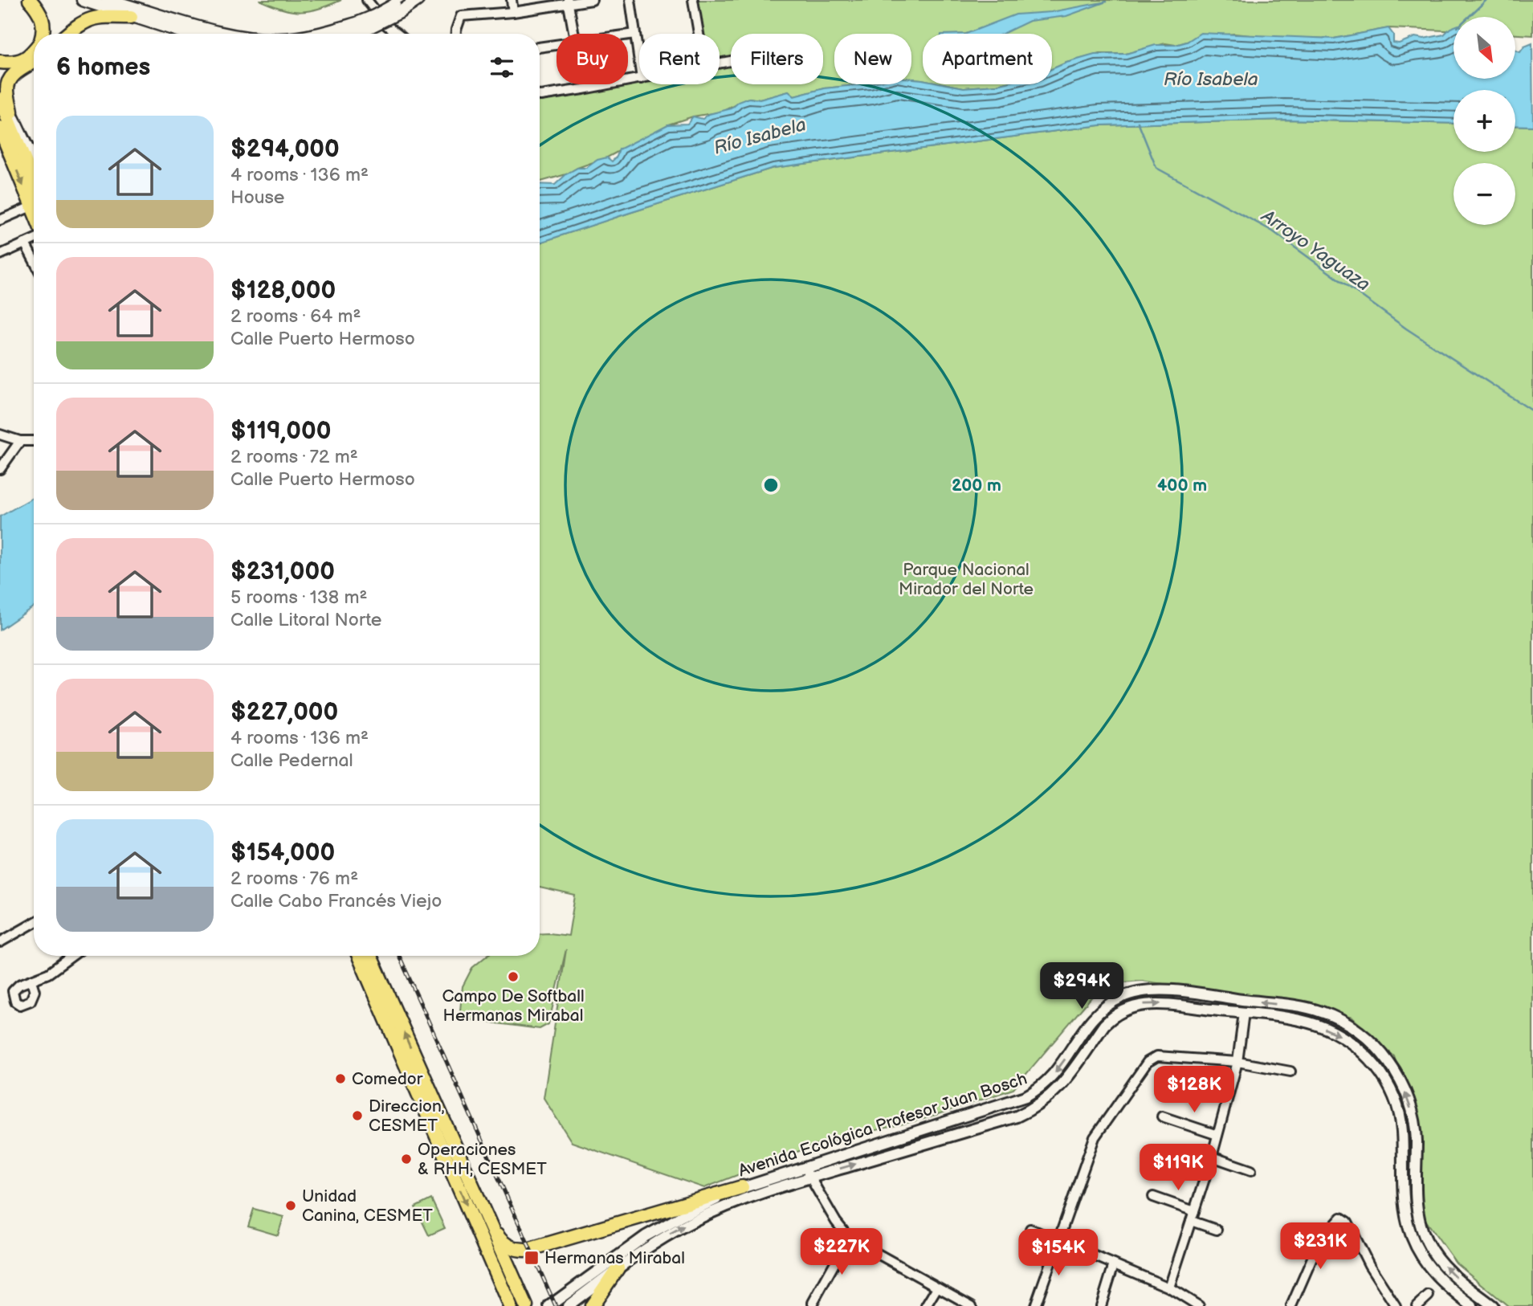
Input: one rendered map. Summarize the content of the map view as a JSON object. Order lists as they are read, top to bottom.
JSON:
{
  "streets": {
    "street": ["Avenida Ecológica Profesor Juan Bosch"]
  },
  "water": ["Río Isabela", "Arroyo Yaguaza"],
  "parks": ["Parque Nacional Mirador del Norte"],
  "places": {
    "other": [
      "Campo De Softball Hermanas Mirabal",
      "Comedor",
      "Direccion, CESMET",
      "Operaciones & RHH, CESMET",
      "Unidad Canina, CESMET"
    ],
    "transit": ["Hermanas Mirabal"]
  },
  "north": "bottom right",
  "page": {
    "map_buttons": ["+", "−"],
    "chip": [
      "Buy",
      "Rent",
      "Filters",
      "New",
      "Apartment"
    ],
    "heading": "6 homes",
    "list": [
      {
        "name": "$294,000",
        "note": "4 rooms · 136 m² · House"
      },
      {
        "name": "$128,000",
        "note": "2 rooms · 64 m² · Calle Puerto Hermoso"
      },
      {
        "name": "$119,000",
        "note": "2 rooms · 72 m² · Calle Puerto Hermoso"
      },
      {
        "name": "$231,000",
        "note": "5 rooms · 138 m² · Calle Litoral Norte"
      },
      {
        "name": "$227,000",
        "note": "4 rooms · 136 m² · Calle Pedernal"
      },
      {
        "name": "$154,000",
        "note": "2 rooms · 76 m² · Calle Cabo Francés Viejo"
      }
    ],
    "price": [
      "$294K",
      "$128K",
      "$119K",
      "$231K",
      "$227K",
      "$154K"
    ]
  },
  "rings": ["200 m", "400 m"]
}
